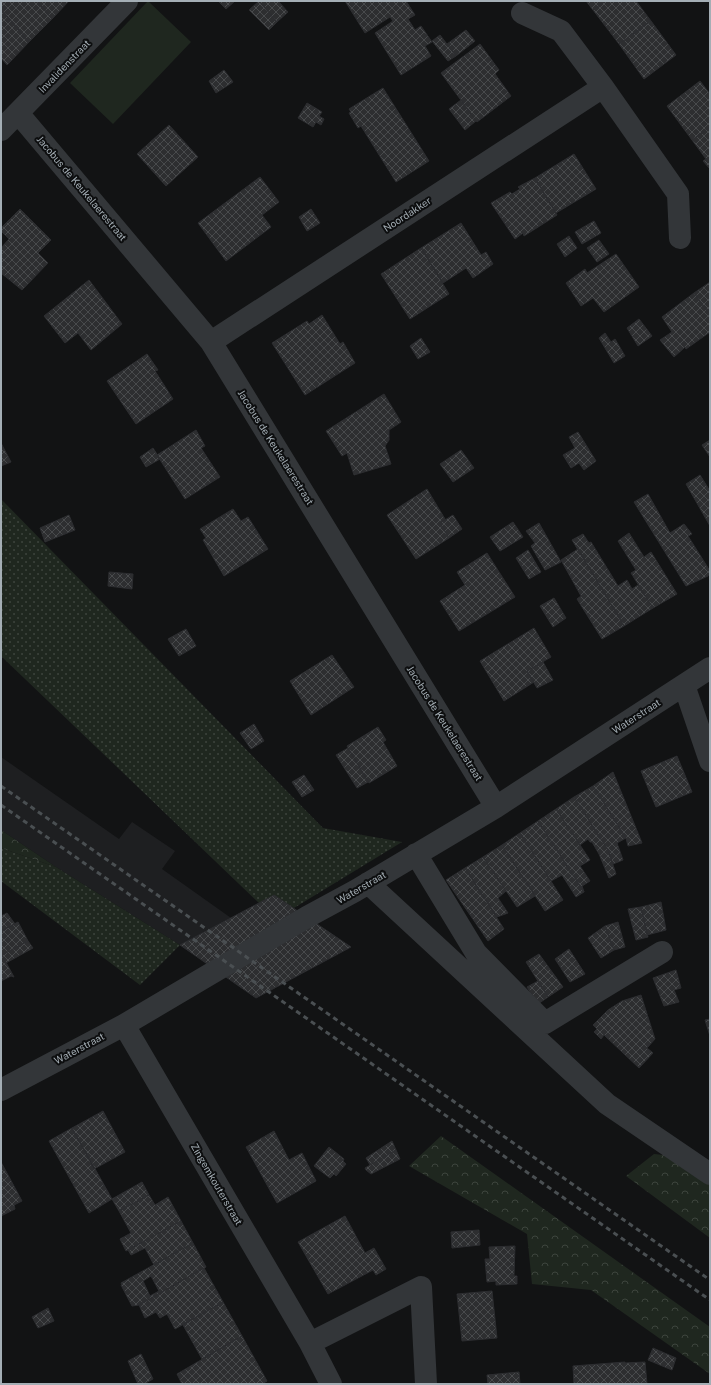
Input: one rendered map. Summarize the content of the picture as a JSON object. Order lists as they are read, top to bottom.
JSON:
{
  "streets": {
    "street": [
      "Invalidenstraat",
      "Jacobus de Keukelaerestraat",
      "Noordakker",
      "Waterstraat",
      "Zingemkouterstraat"
    ]
  },
  "crossings": [
    ["Invalidenstraat", "Jacobus de Keukelaerestraat"],
    ["Jacobus de Keukelaerestraat", "Noordakker"],
    ["Jacobus de Keukelaerestraat", "Waterstraat"],
    ["Waterstraat", "Zingemkouterstraat"]
  ]
}
